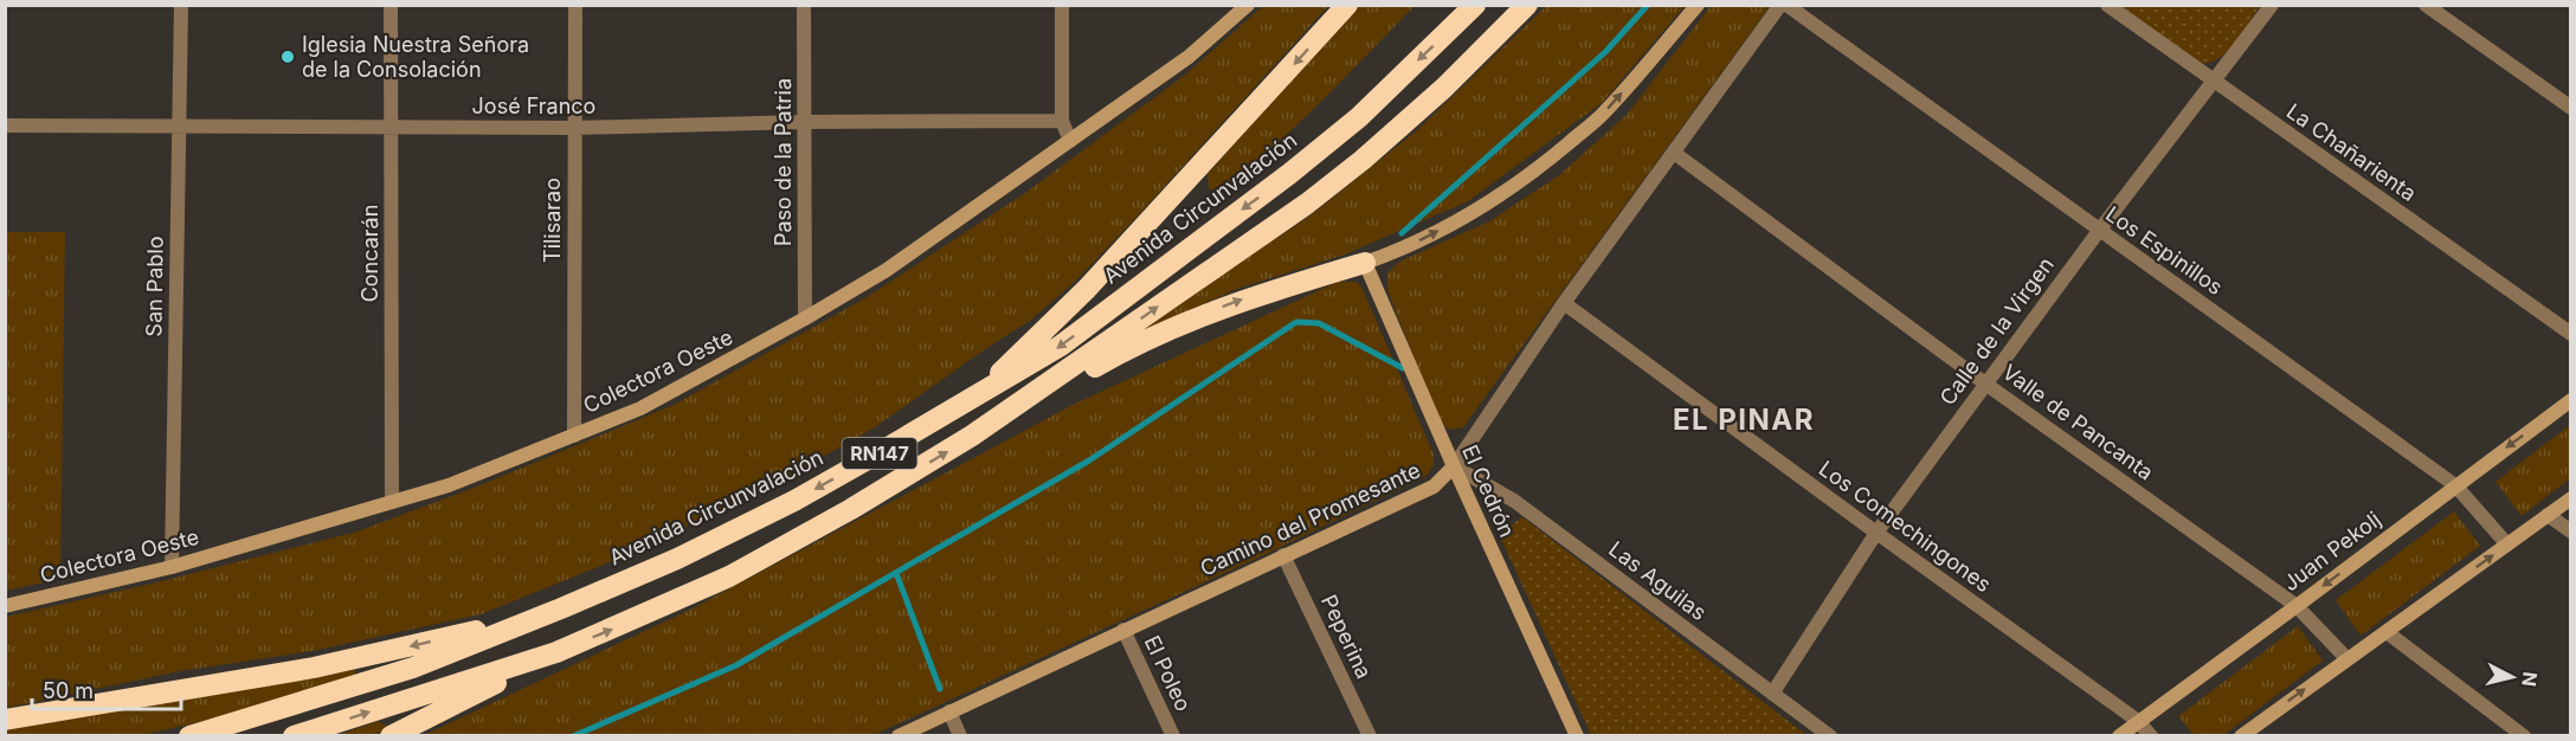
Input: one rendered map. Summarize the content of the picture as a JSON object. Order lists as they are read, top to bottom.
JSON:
{
  "streets": {
    "highway": ["Avenida Circunvalación", "RN147"],
    "street": [
      "José Franco",
      "La Chañarienta",
      "Paso de la Patria",
      "Tilisarao",
      "Los Espinillos",
      "Concarán",
      "San Pablo",
      "Calle de la Virgen",
      "Colectora Oeste",
      "Valle de Pancanta",
      "El Cedrón",
      "Camino del Promesante",
      "Los Comechingones",
      "Juan Pekolj",
      "Las Aguilas",
      "Peperina",
      "El Poleo"
    ]
  },
  "crossings": [
    ["José Franco", "Paso de la Patria"],
    ["José Franco", "Tilisarao"],
    ["José Franco", "Concarán"],
    ["José Franco", "San Pablo"],
    ["La Chañarienta", "Calle de la Virgen"],
    ["Paso de la Patria", "Colectora Oeste"],
    ["Tilisarao", "Colectora Oeste"],
    ["Los Espinillos", "Calle de la Virgen"],
    ["Los Espinillos", "Camino del Promesante"],
    ["Los Espinillos", "Juan Pekolj"],
    ["Concarán", "Colectora Oeste"],
    ["San Pablo", "Colectora Oeste"],
    ["Calle de la Virgen", "Valle de Pancanta"],
    ["Calle de la Virgen", "Los Comechingones"],
    ["Calle de la Virgen", "Las Aguilas"],
    ["Valle de Pancanta", "Camino del Promesante"],
    ["Valle de Pancanta", "Juan Pekolj"],
    ["El Cedrón", "Camino del Promesante"],
    ["El Cedrón", "Las Aguilas"],
    ["Camino del Promesante", "Los Comechingones"],
    ["Camino del Promesante", "Las Aguilas"],
    ["Camino del Promesante", "Peperina"],
    ["Camino del Promesante", "El Poleo"],
    ["Los Comechingones", "Juan Pekolj"]
  ],
  "districts": ["EL PINAR"],
  "places": ["Iglesia Nuestra Señora de la Consolación"],
  "scale_bar": "50 m",
  "north": "right"
}
